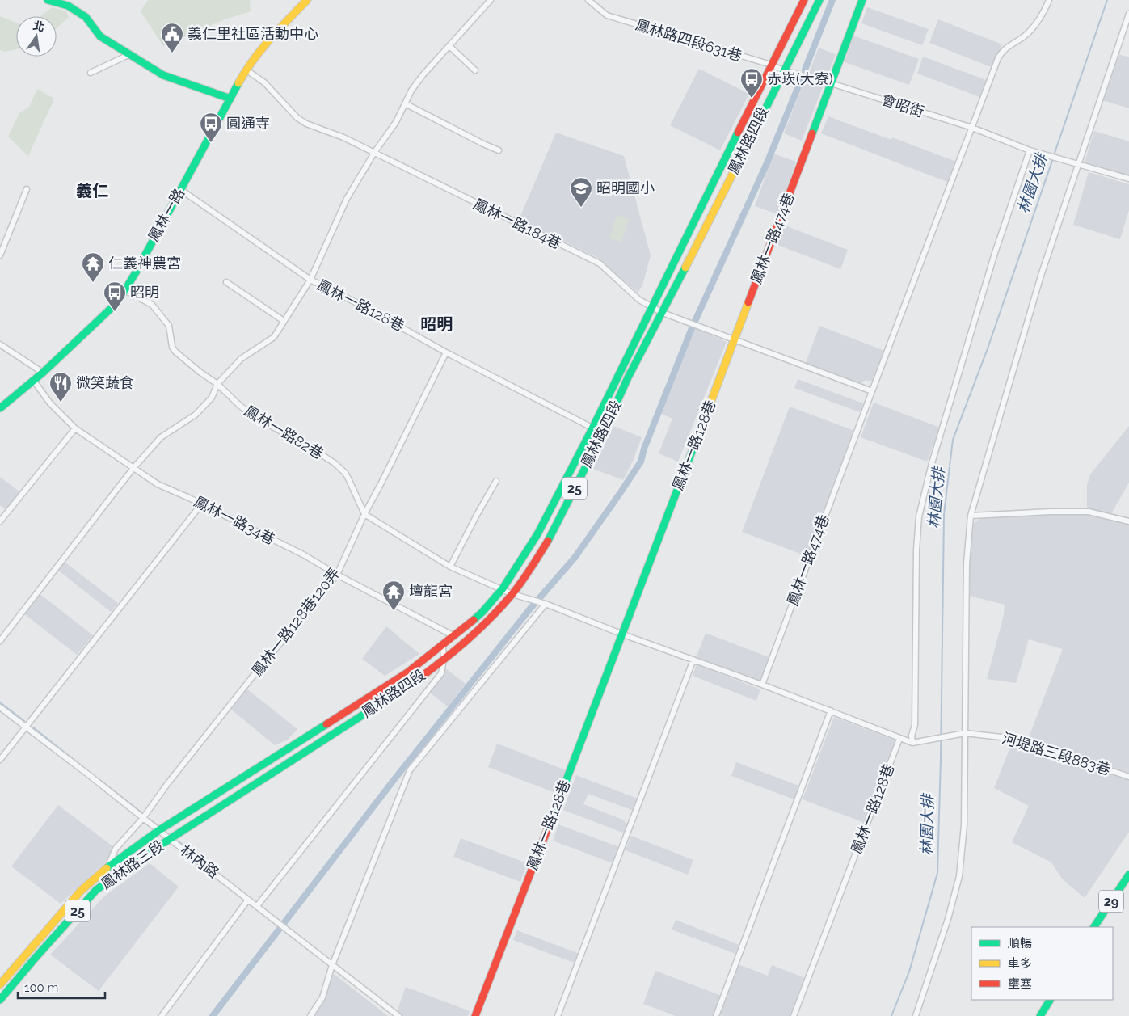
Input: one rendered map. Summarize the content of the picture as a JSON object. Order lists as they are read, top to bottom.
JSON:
{
  "streets": {
    "main road": [
      "鳳林路四段",
      "鳳林一路",
      "鳳林一路474巷",
      "鳳林一路128巷",
      "25",
      "鳳林路三段",
      "29"
    ],
    "street": [
      "鳳林路四段631巷",
      "會昭街",
      "鳳林一路184巷",
      "鳳林一路82巷",
      "鳳林一路34巷",
      "鳳林一路128巷120弄",
      "河堤路三段883巷",
      "林內路"
    ]
  },
  "crossings": [
    ["鳳林路四段631巷", "會昭街"],
    ["鳳林路四段631巷", "鳳林路四段"],
    ["會昭街", "鳳林路四段"],
    ["會昭街", "鳳林一路474巷"],
    ["鳳林路四段", "鳳林一路184巷"],
    ["鳳林路四段", "鳳林一路128巷"],
    ["鳳林路四段", "鳳林一路34巷"],
    ["鳳林路四段", "林內路"],
    ["鳳林路四段", "鳳林路三段"],
    ["鳳林一路", "鳳林一路184巷"],
    ["鳳林一路", "鳳林一路128巷"],
    ["鳳林一路", "鳳林一路82巷"],
    ["鳳林一路", "鳳林一路34巷"],
    ["鳳林一路474巷", "鳳林一路128巷"],
    ["鳳林一路128巷", "鳳林一路82巷"],
    ["鳳林一路128巷", "鳳林一路34巷"],
    ["鳳林一路128巷", "鳳林一路128巷120弄"],
    ["鳳林一路82巷", "鳳林一路128巷120弄"],
    ["鳳林一路34巷", "鳳林一路128巷120弄"],
    ["鳳林一路128巷120弄", "林內路"],
    ["鳳林一路128巷120弄", "鳳林路三段"],
    ["林內路", "鳳林路三段"]
  ],
  "districts": ["義仁", "昭明"],
  "water": ["林園大排"],
  "places": {
    "public building": ["義仁里社區活動中心"],
    "bus stop": ["赤崁(大寮)", "圓通寺", "昭明"],
    "school or university": ["昭明國小"],
    "temple": ["仁義神農宮", "壇龍宮"],
    "restaurant": ["微笑蔬食"]
  },
  "legend": ["順暢", "車多", "壅塞"],
  "scale_bar": "100 m",
  "north": "top"
}
